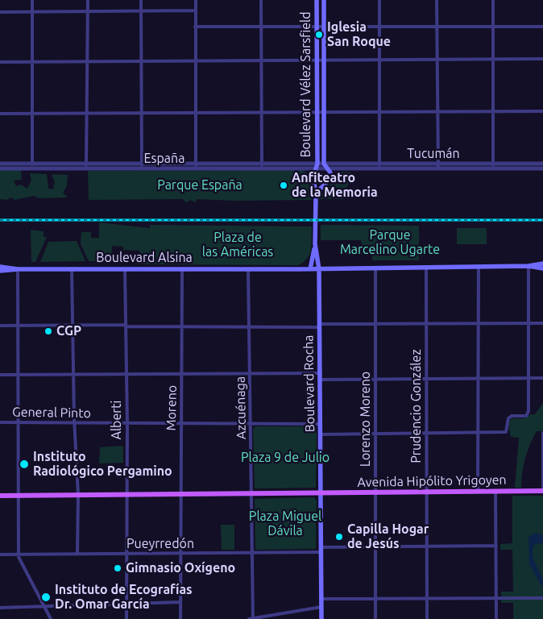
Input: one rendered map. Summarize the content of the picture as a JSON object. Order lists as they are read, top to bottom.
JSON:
{
  "streets": {
    "main road": [
      "Boulevard Vélez Sarsfield",
      "Boulevard Alsina",
      "Boulevard Rocha",
      "Avenida Hipólito Yrigoyen"
    ],
    "street": [
      "Tucumán",
      "España",
      "Prudencio González",
      "Moreno",
      "Azcuénaga",
      "General Pinto",
      "Lorenzo Moreno",
      "Alberti",
      "Pueyrredón"
    ]
  },
  "crossings": [
    ["Boulevard Vélez Sarsfield", "Tucumán"],
    ["Boulevard Vélez Sarsfield", "España"],
    ["Boulevard Vélez Sarsfield", "Boulevard Rocha"],
    ["Tucumán", "España"],
    ["Boulevard Alsina", "Boulevard Rocha"],
    ["Boulevard Alsina", "Prudencio González"],
    ["Boulevard Alsina", "Moreno"],
    ["Boulevard Alsina", "Azcuénaga"],
    ["Boulevard Alsina", "Lorenzo Moreno"],
    ["Boulevard Alsina", "Alberti"],
    ["Boulevard Rocha", "General Pinto"],
    ["Boulevard Rocha", "Avenida Hipólito Yrigoyen"],
    ["Boulevard Rocha", "Pueyrredón"],
    ["Prudencio González", "Avenida Hipólito Yrigoyen"],
    ["Prudencio González", "Pueyrredón"],
    ["Moreno", "General Pinto"],
    ["Moreno", "Avenida Hipólito Yrigoyen"],
    ["Moreno", "Pueyrredón"],
    ["Azcuénaga", "General Pinto"],
    ["Azcuénaga", "Avenida Hipólito Yrigoyen"],
    ["Azcuénaga", "Pueyrredón"],
    ["General Pinto", "Alberti"],
    ["Lorenzo Moreno", "Avenida Hipólito Yrigoyen"],
    ["Lorenzo Moreno", "Pueyrredón"],
    ["Alberti", "Avenida Hipólito Yrigoyen"],
    ["Alberti", "Pueyrredón"]
  ],
  "parks": [
    "Parque España",
    "Parque Marcelino Ugarte",
    "Plaza de las Américas",
    "Plaza 9 de Julio",
    "Plaza Miguel Dávila"
  ],
  "places": [
    "Iglesia San Roque",
    "Anfiteatro de la Memoria",
    "CGP",
    "Instituto Radiológico Pergamino",
    "Capilla Hogar de Jesús",
    "Gimnasio Oxígeno",
    "Instituto de Ecografías Dr. Omar García"
  ]
}
